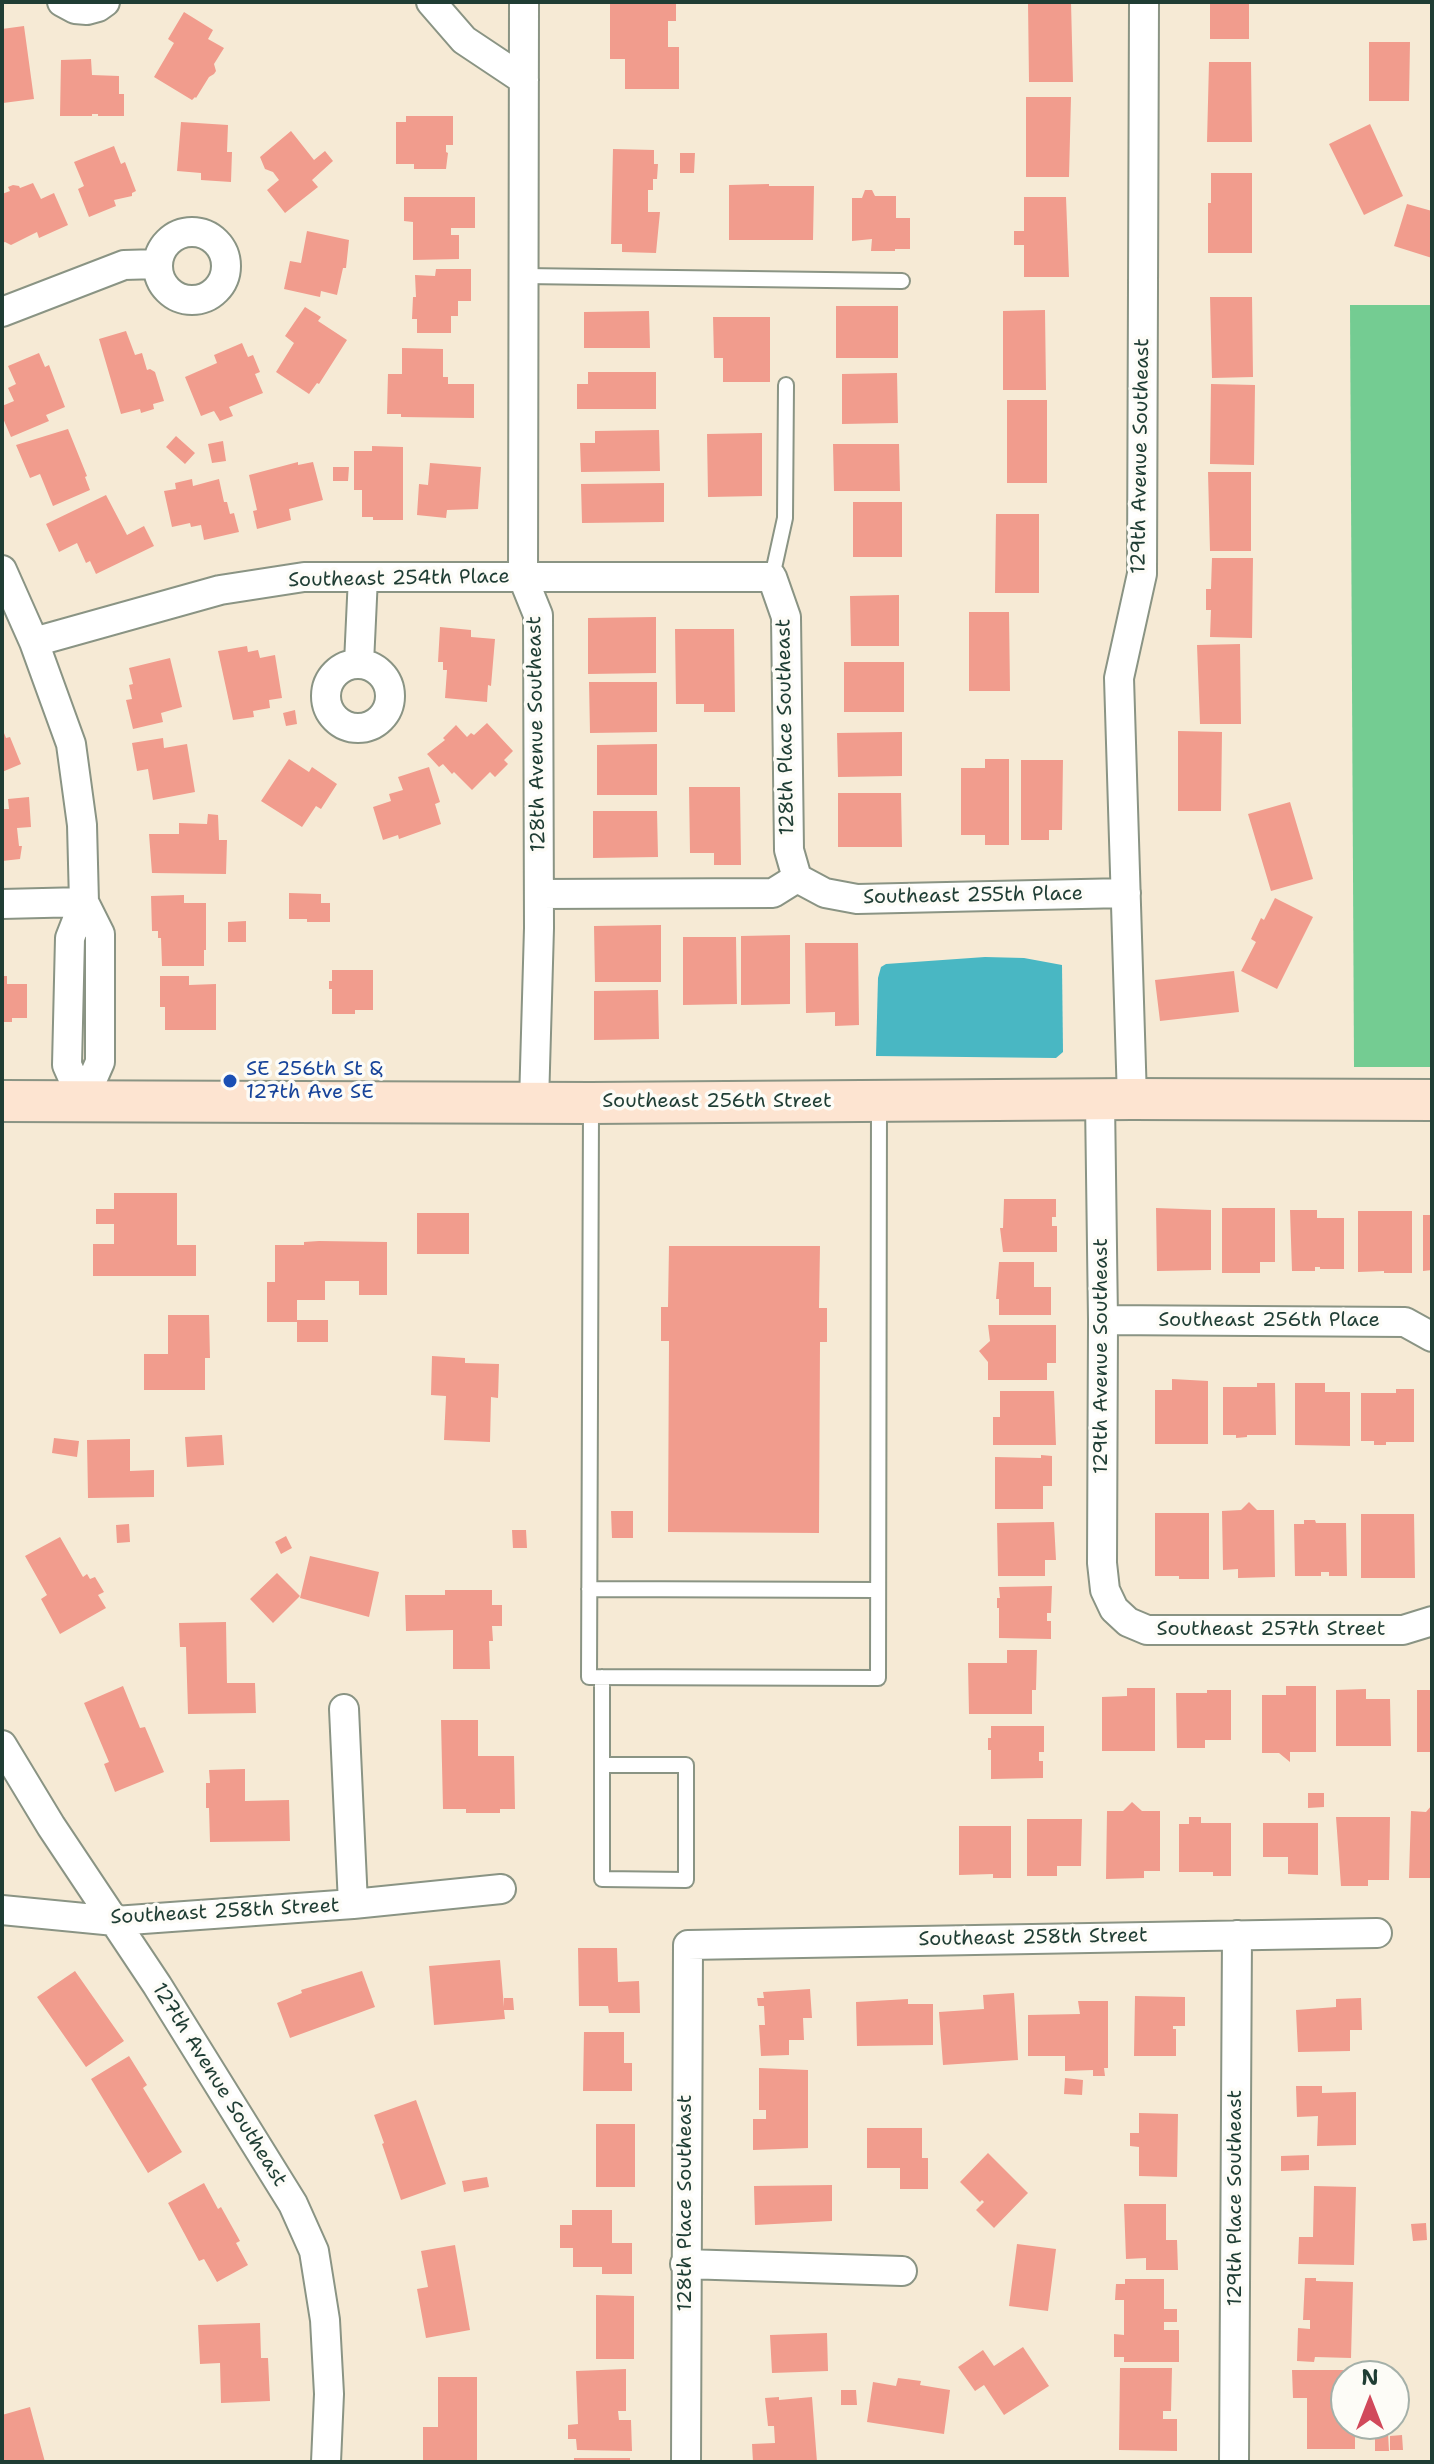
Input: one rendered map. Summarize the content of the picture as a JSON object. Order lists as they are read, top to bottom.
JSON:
{
  "streets": {
    "main road": ["Southeast 256th Street"],
    "street": [
      "129th Avenue Southeast",
      "Southeast 254th Place",
      "128th Place Southeast",
      "128th Avenue Southeast",
      "Southeast 255th Place",
      "Southeast 256th Place",
      "Southeast 257th Street",
      "Southeast 258th Street",
      "127th Avenue Southeast",
      "129th Place Southeast"
    ]
  },
  "crossings": [
    ["129th Avenue Southeast", "Southeast 255th Place"],
    ["129th Avenue Southeast", "Southeast 256th Street"],
    ["129th Avenue Southeast", "Southeast 256th Place"],
    ["129th Avenue Southeast", "Southeast 257th Street"],
    ["Southeast 254th Place", "128th Place Southeast"],
    ["Southeast 254th Place", "128th Avenue Southeast"],
    ["128th Place Southeast", "Southeast 255th Place"],
    ["128th Place Southeast", "Southeast 258th Street"],
    ["128th Avenue Southeast", "Southeast 256th Street"],
    ["Southeast 258th Street", "127th Avenue Southeast"],
    ["Southeast 258th Street", "129th Place Southeast"]
  ],
  "places": ["SE 256th St & 127th Ave SE"],
  "north": "top"
}
